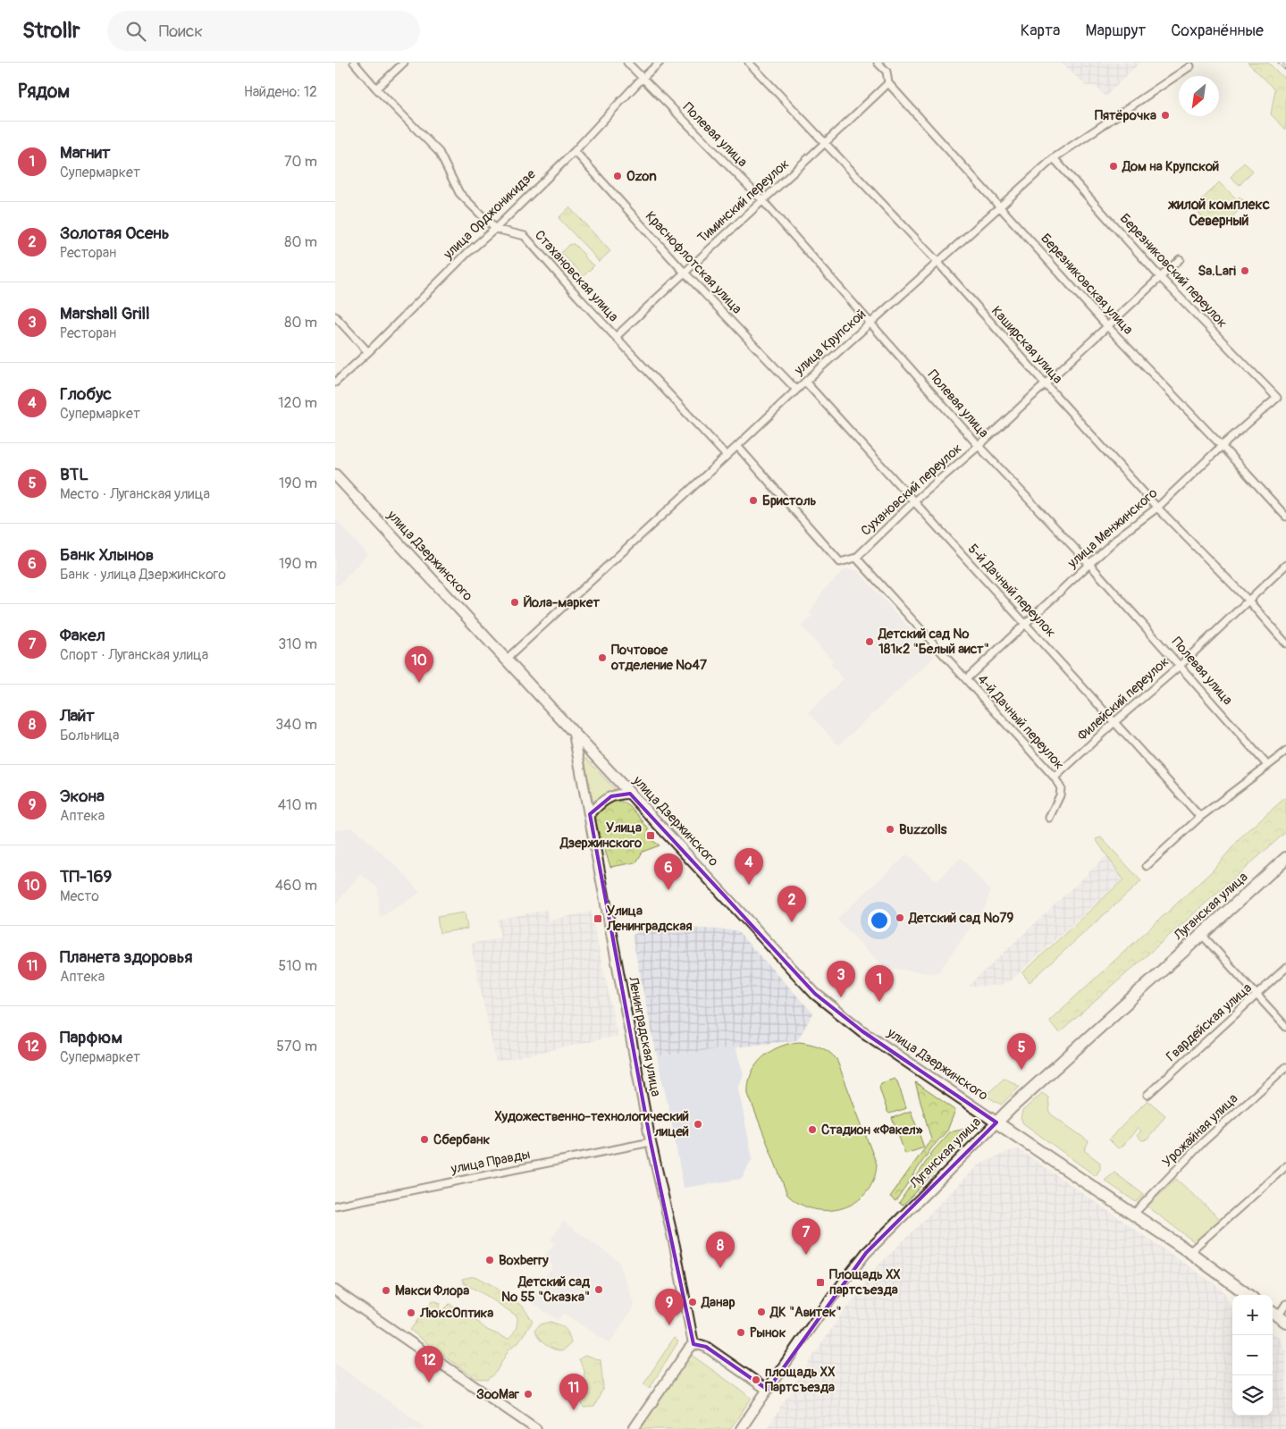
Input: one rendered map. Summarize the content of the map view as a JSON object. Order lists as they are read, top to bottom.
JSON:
{
  "streets": {
    "highway": ["улица Дзержинского", "Луганская улица"],
    "main road": ["Ленинградская улица"],
    "street": [
      "Полевая улица",
      "Тиминский переулок",
      "улица Орджоникидзе",
      "Краснофлотская улица",
      "Березниковский переулок",
      "Стахановская улица",
      "Березниковская улица",
      "улица Крупской",
      "Каширская улица",
      "Сухановский переулок",
      "улица Менжинского",
      "5-й Дачный переулок",
      "Филейский переулок",
      "4-й Дачный переулок",
      "Гвардейская улица",
      "Урожайная улица",
      "улица Правды"
    ]
  },
  "crossings": [
    ["Полевая улица", "Тиминский переулок"],
    ["Полевая улица", "улица Орджоникидзе"],
    ["Полевая улица", "улица Крупской"],
    ["Полевая улица", "Сухановский переулок"],
    ["Полевая улица", "улица Менжинского"],
    ["Полевая улица", "Филейский переулок"],
    ["Тиминский переулок", "Краснофлотская улица"],
    ["Тиминский переулок", "Стахановская улица"],
    ["Тиминский переулок", "Березниковская улица"],
    ["Тиминский переулок", "Каширская улица"],
    ["улица Орджоникидзе", "Краснофлотская улица"],
    ["улица Орджоникидзе", "Стахановская улица"],
    ["Краснофлотская улица", "улица Крупской"],
    ["Березниковский переулок", "улица Крупской"],
    ["Березниковский переулок", "Сухановский переулок"],
    ["Березниковский переулок", "улица Менжинского"],
    ["Стахановская улица", "улица Крупской"],
    ["Березниковская улица", "улица Крупской"],
    ["Березниковская улица", "Сухановский переулок"],
    ["Березниковская улица", "улица Менжинского"],
    ["улица Крупской", "Каширская улица"],
    ["улица Крупской", "улица Дзержинского"],
    ["улица Крупской", "5-й Дачный переулок"],
    ["Каширская улица", "Сухановский переулок"],
    ["Каширская улица", "улица Менжинского"],
    ["Каширская улица", "Филейский переулок"],
    ["Сухановский переулок", "5-й Дачный переулок"],
    ["Сухановский переулок", "4-й Дачный переулок"],
    ["улица Менжинского", "5-й Дачный переулок"],
    ["улица Менжинского", "4-й Дачный переулок"],
    ["улица Дзержинского", "Луганская улица"],
    ["улица Дзержинского", "Ленинградская улица"],
    ["улица Дзержинского", "Урожайная улица"],
    ["5-й Дачный переулок", "Филейский переулок"],
    ["Филейский переулок", "4-й Дачный переулок"],
    ["Ленинградская улица", "улица Правды"]
  ],
  "districts": ["жилой комплекс Северный"],
  "places": {
    "other": [
      "Пятёрочка",
      "Дом на Крупской",
      "Ozon",
      "Sa.Lari",
      "Бристоль",
      "Йола-маркет",
      "Детский сад № 181к2 \"Белый аист\"",
      "Почтовое отделение №47",
      "Buzzolls",
      "Детский сад №79",
      "Художественно-технологический лицей",
      "Стадион «Факел»",
      "Сбербанк",
      "Boxberry",
      "Детский сад № 55 \"Сказка\"",
      "Макси Флора",
      "Данар",
      "ДК \"Авитек\"",
      "ЛюксОптика",
      "Рынок",
      "площадь XX Партсъезда",
      "ЗооМаг"
    ],
    "transit": ["Улица Дзержинского", "Улица Ленинградская", "Площадь ХХ партсъезда"]
  },
  "north": "bottom left",
  "page": {
    "header": "Strollr",
    "search": "Поиск",
    "nav": ["Карта", "Маршрут", "Сохранённые"],
    "heading": ["Рядом", "Найдено: 12"],
    "list": [
      {
        "mark": "1",
        "name": "Магнит",
        "note": "Супермаркет",
        "value": "70 m"
      },
      {
        "mark": "2",
        "name": "Золотая Осень",
        "note": "Ресторан",
        "value": "80 m"
      },
      {
        "mark": "3",
        "name": "Marshall Grill",
        "note": "Ресторан",
        "value": "80 m"
      },
      {
        "mark": "4",
        "name": "Глобус",
        "note": "Супермаркет",
        "value": "120 m"
      },
      {
        "mark": "5",
        "name": "BTL",
        "note": "Место · Луганская улица",
        "value": "190 m"
      },
      {
        "mark": "6",
        "name": "Банк Хлынов",
        "note": "Банк · улица Дзержинского",
        "value": "190 m"
      },
      {
        "mark": "7",
        "name": "Факел",
        "note": "Спорт · Луганская улица",
        "value": "310 m"
      },
      {
        "mark": "8",
        "name": "Лайт",
        "note": "Больница",
        "value": "340 m"
      },
      {
        "mark": "9",
        "name": "Экона",
        "note": "Аптека",
        "value": "410 m"
      },
      {
        "mark": "10",
        "name": "ТП-169",
        "note": "Место",
        "value": "460 m"
      },
      {
        "mark": "11",
        "name": "Планета здоровья",
        "note": "Аптека",
        "value": "510 m"
      },
      {
        "mark": "12",
        "name": "Парфюм",
        "note": "Супермаркет",
        "value": "570 m"
      }
    ],
    "pins": [
      "10",
      "4",
      "6",
      "2",
      "3",
      "1",
      "5",
      "7",
      "8",
      "9",
      "12",
      "11"
    ],
    "map_buttons": ["+", "−"]
  }
}
